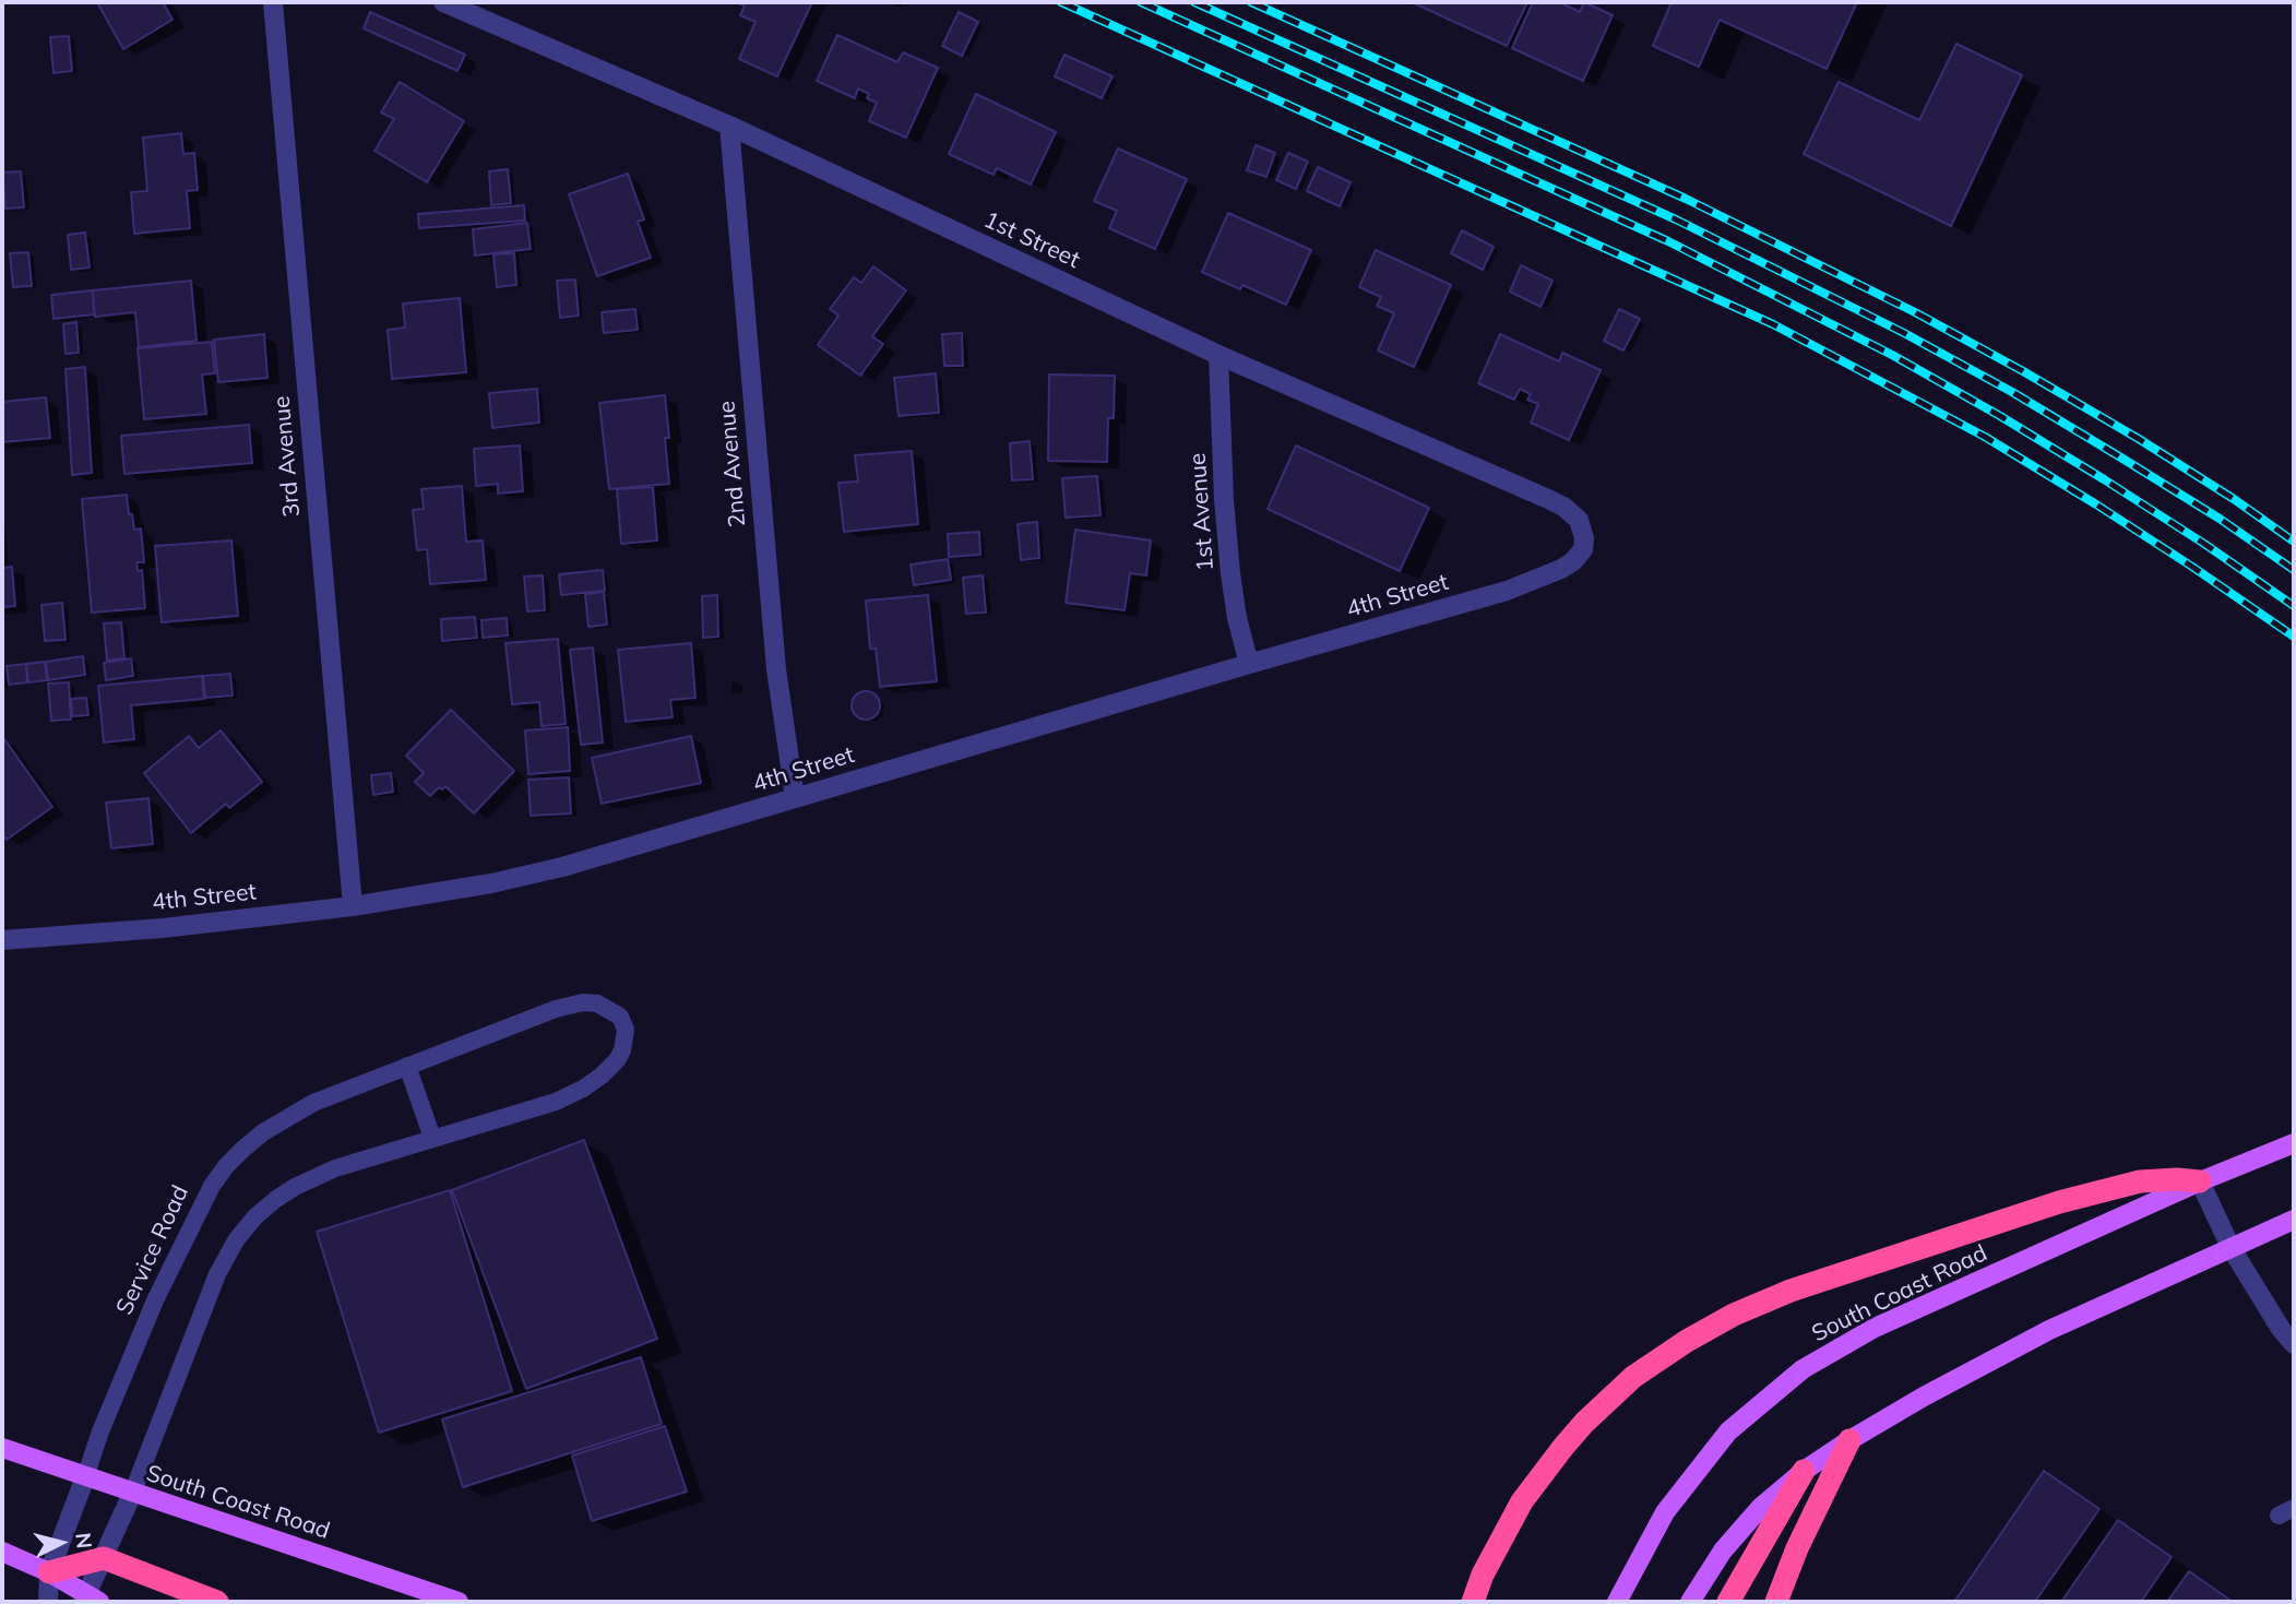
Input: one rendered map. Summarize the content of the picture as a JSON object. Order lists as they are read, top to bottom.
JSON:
{
  "streets": {
    "main road": ["South Coast Road"],
    "street": [
      "1st Street",
      "3rd Avenue",
      "2nd Avenue",
      "1st Avenue",
      "4th Street",
      "Service Road"
    ]
  },
  "crossings": [
    ["1st Street", "2nd Avenue"],
    ["1st Street", "1st Avenue"],
    ["1st Street", "4th Street"],
    ["3rd Avenue", "4th Street"],
    ["2nd Avenue", "4th Street"],
    ["1st Avenue", "4th Street"],
    ["Service Road", "South Coast Road"]
  ],
  "north": "right"
}
